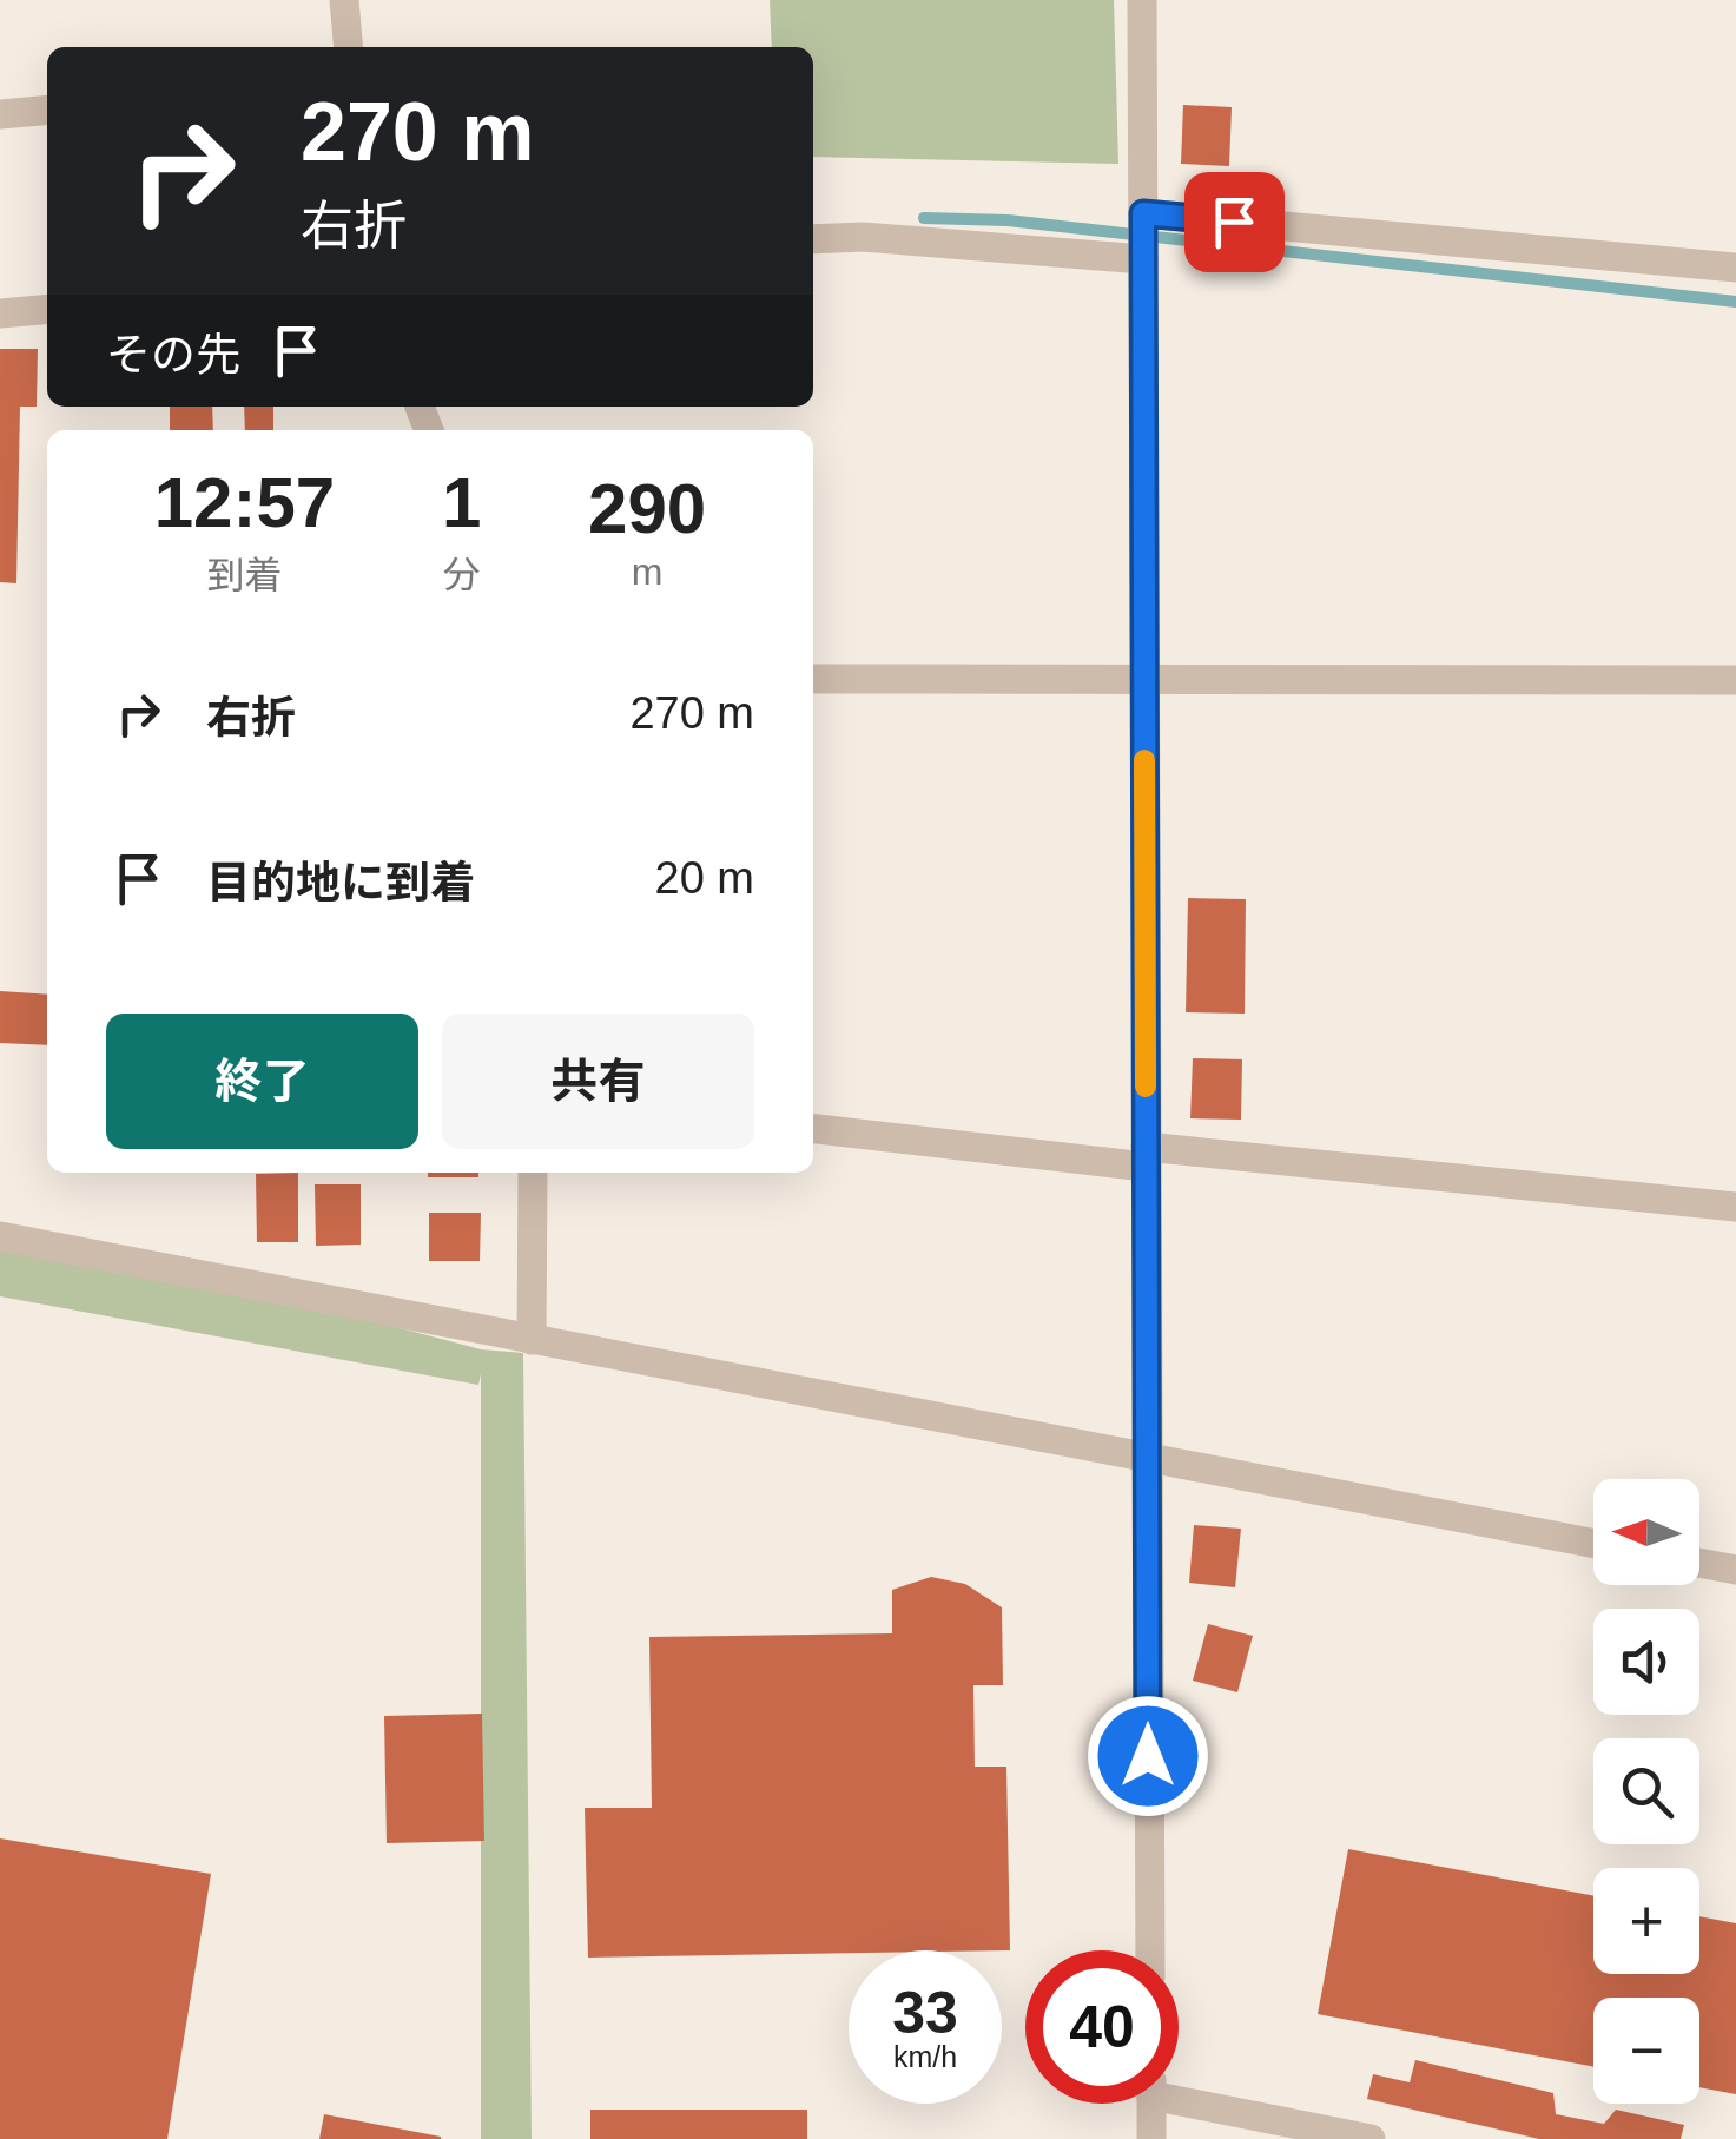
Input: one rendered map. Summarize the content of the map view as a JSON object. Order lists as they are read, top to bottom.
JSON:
{
  "north": "left",
  "page": {
    "turn": ["270 m", "右折"],
    "then": "その先",
    "eta": [
      "12:57",
      "到着",
      "1",
      "分",
      "290",
      "m"
    ],
    "list": [
      {
        "name": "右折",
        "value": "270 m"
      },
      {
        "name": "目的地に到着",
        "value": "20 m"
      }
    ],
    "buttons": ["終了", "共有"],
    "map_buttons": ["+", "−"],
    "speed": "33 km/h",
    "limit": "40"
  }
}
